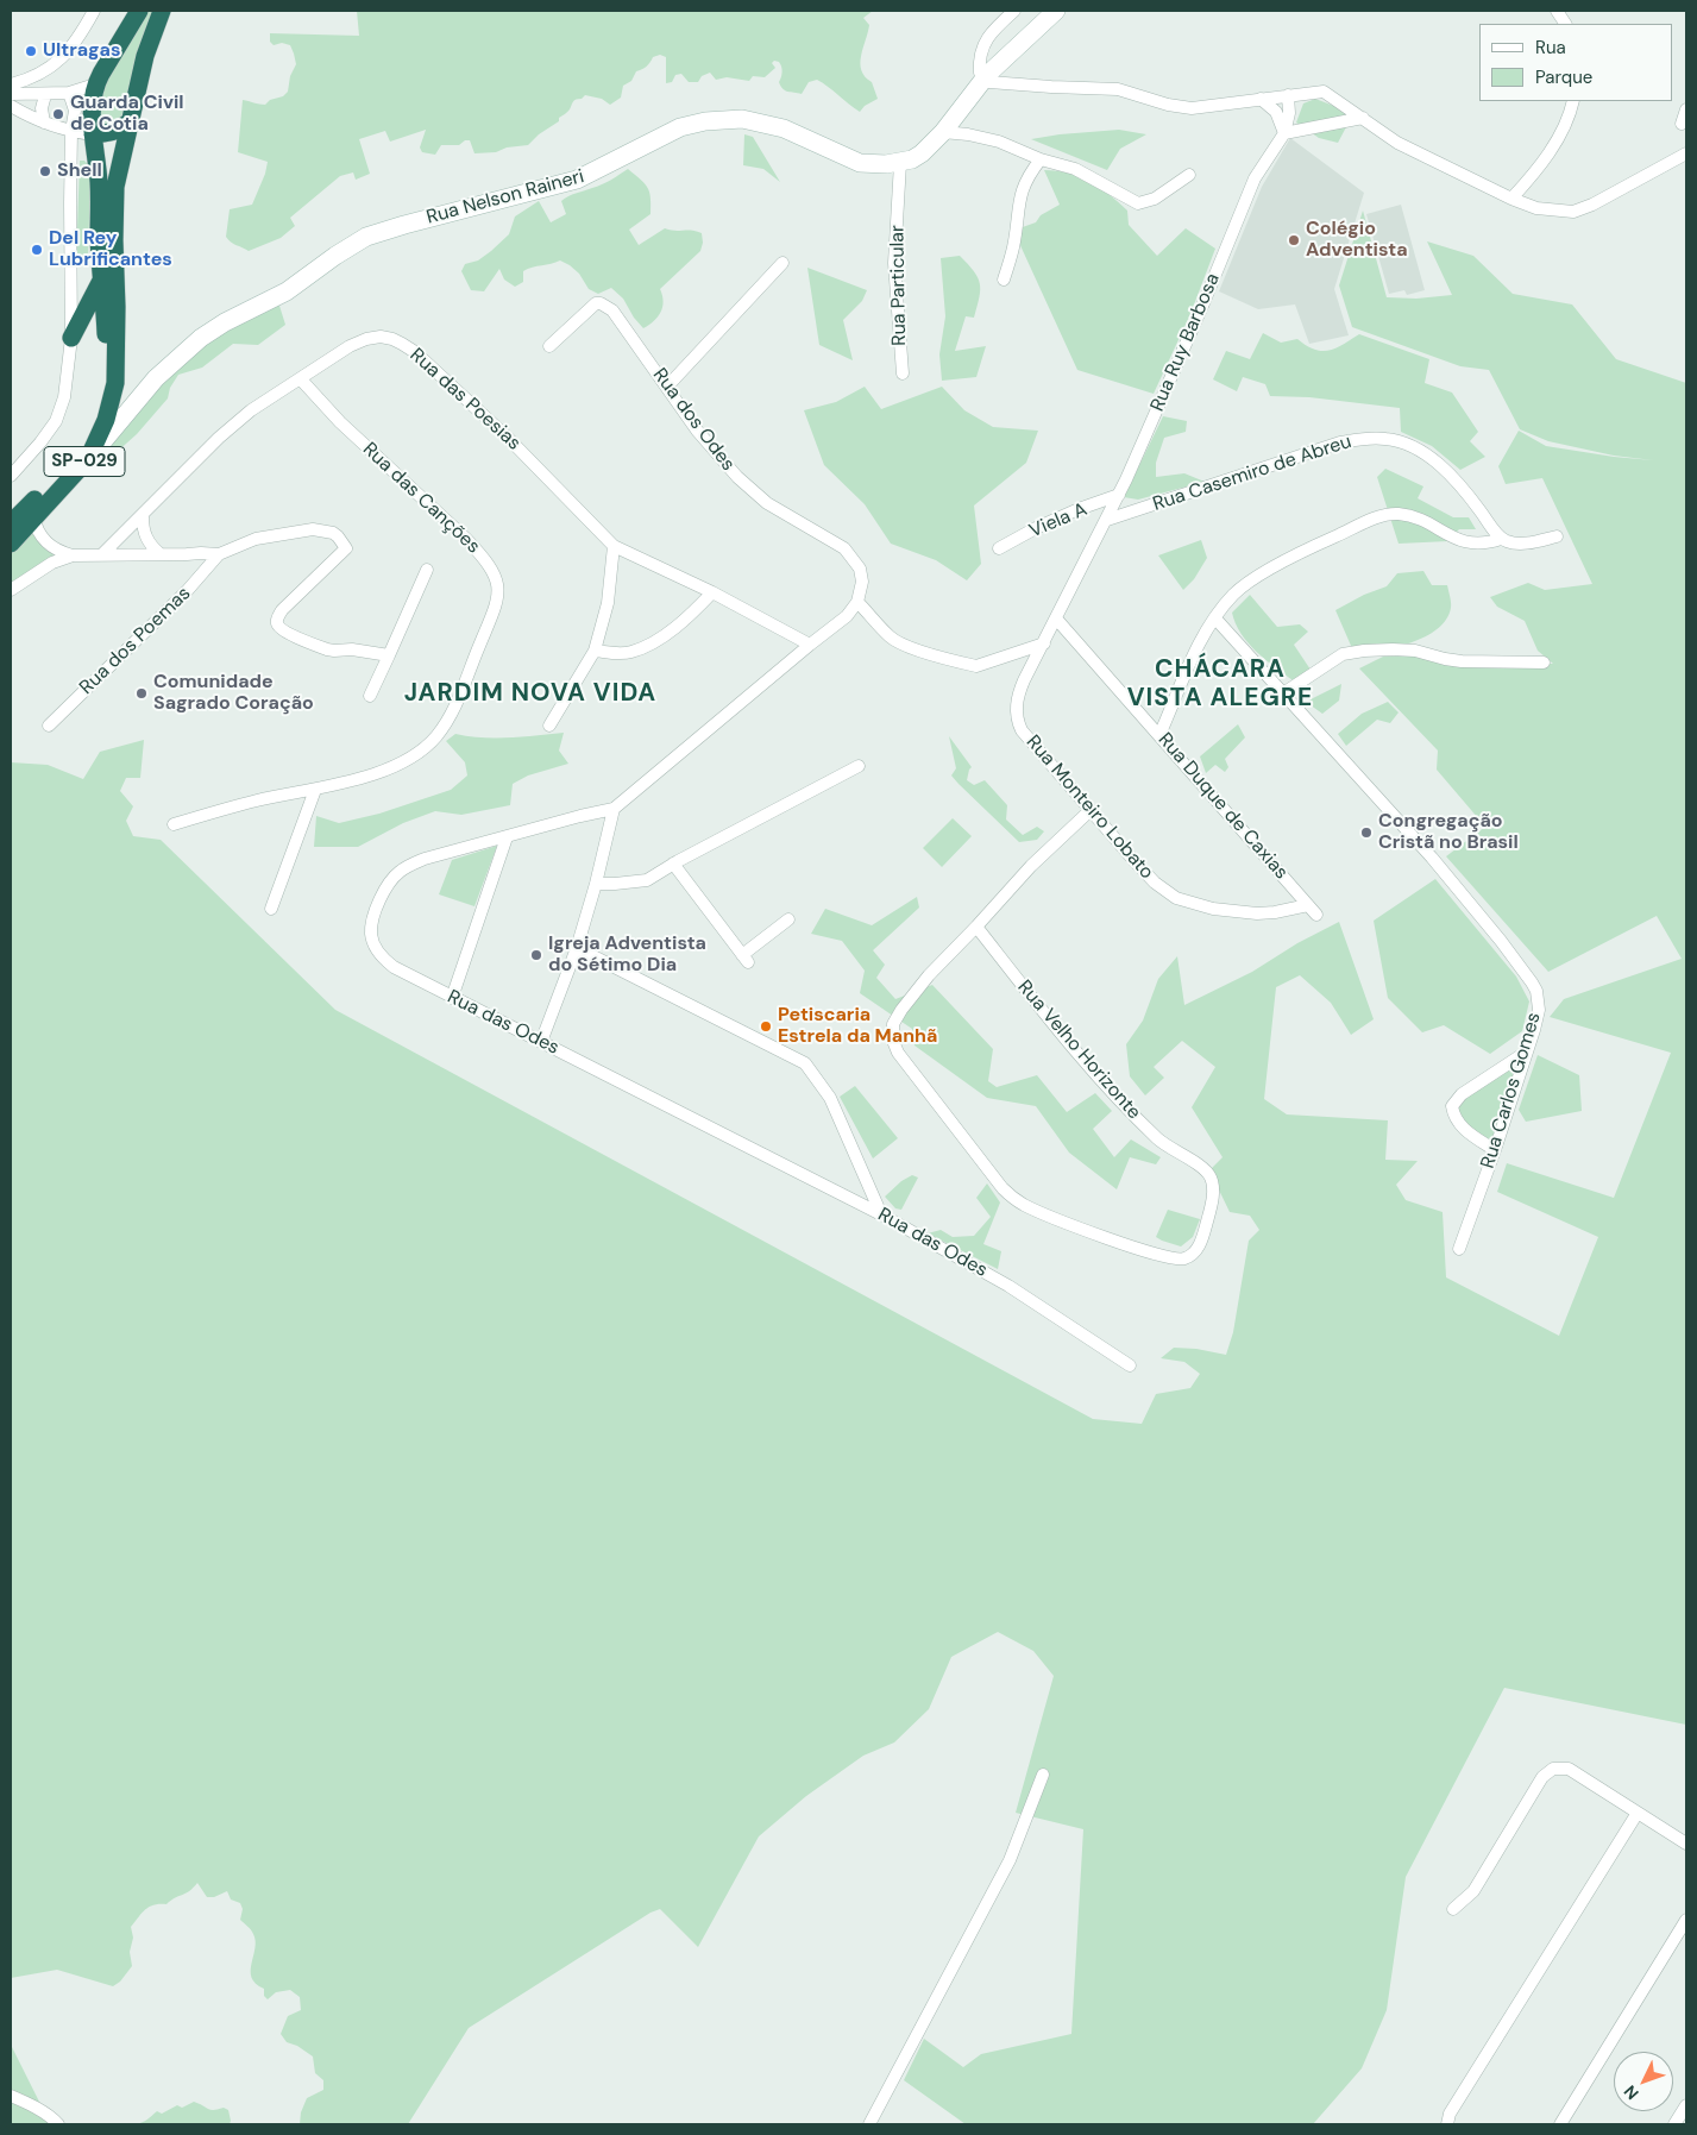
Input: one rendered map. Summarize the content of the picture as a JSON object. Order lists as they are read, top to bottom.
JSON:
{
  "streets": {
    "highway": ["SP-029"],
    "main road": ["Rua Nelson Raineri"],
    "street": [
      "Rua Particular",
      "Rua Ruy Barbosa",
      "Rua das Poesias",
      "Rua dos Odes",
      "Rua Casemiro de Abreu",
      "Rua das Canções",
      "Viela A",
      "Rua dos Poemas",
      "Rua Duque de Caxias",
      "Rua Monteiro Lobato",
      "Rua das Odes",
      "Rua Velho Horizonte",
      "Rua Carlos Gomes"
    ]
  },
  "crossings": [
    ["Rua Nelson Raineri", "Rua Particular"],
    ["Rua Nelson Raineri", "SP-029"],
    ["Rua Ruy Barbosa", "Rua Casemiro de Abreu"],
    ["Rua Ruy Barbosa", "Viela A"],
    ["Rua Ruy Barbosa", "Rua Duque de Caxias"],
    ["Rua Ruy Barbosa", "Rua Monteiro Lobato"],
    ["Rua das Poesias", "Rua das Canções"],
    ["Rua das Poesias", "Rua das Odes"],
    ["Rua Duque de Caxias", "Rua Monteiro Lobato"],
    ["Rua Monteiro Lobato", "Rua Velho Horizonte"]
  ],
  "districts": ["CHÁCARA VISTA ALEGRE", "JARDIM NOVA VIDA"],
  "places": [
    "Ultragas",
    "Guarda Civil de Cotia",
    "Shell",
    "Colégio Adventista",
    "Del Rey Lubrificantes",
    "Comunidade Sagrado Coração",
    "Congregação Cristã no Brasil",
    "Igreja Adventista do Sétimo Dia",
    "Petiscaria Estrela da Manhã"
  ],
  "legend": ["Rua", "Parque"],
  "north": "bottom left"
}
